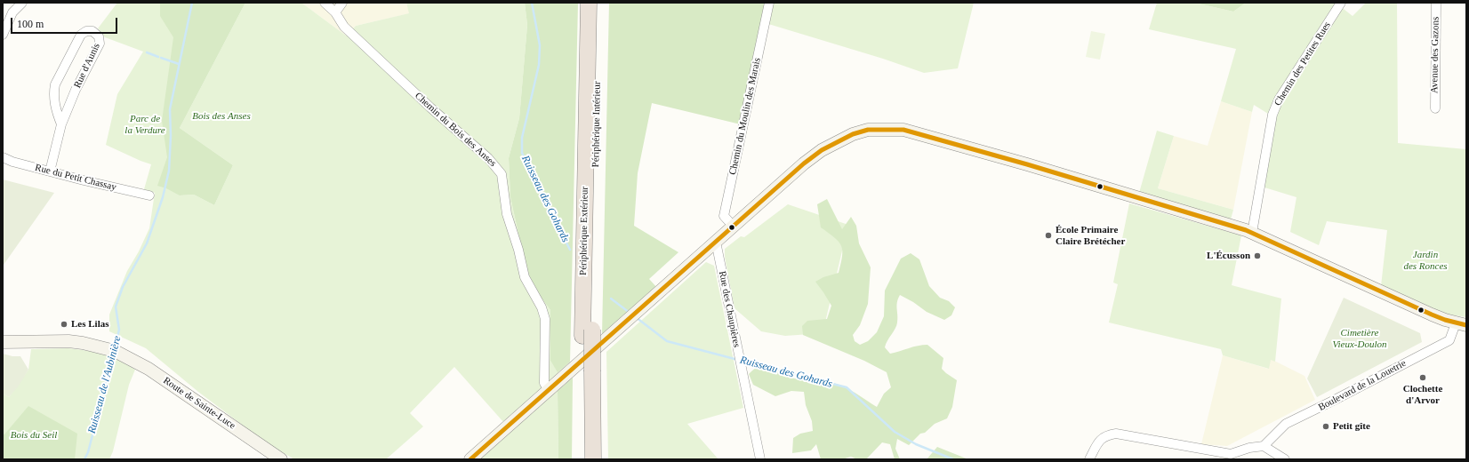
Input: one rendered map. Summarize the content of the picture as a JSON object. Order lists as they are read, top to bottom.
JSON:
{
  "streets": {
    "highway": ["Périphérique Intérieur", "Périphérique Extérieur"],
    "street": [
      "Avenue des Gazons",
      "Chemin des Petites Rues",
      "Rue d'Aunis",
      "Chemin du Moulin des Marais",
      "Chemin du Bois des Anses",
      "Rue du Petit Chassay",
      "Rue des Chaupières",
      "Boulevard de la Louetrie",
      "Route de Sainte-Luce"
    ]
  },
  "crossings": [
    ["Rue d'Aunis", "Rue du Petit Chassay"],
    ["Périphérique Intérieur", "Périphérique Extérieur"]
  ],
  "water": ["Ruisseau des Gohards", "Ruisseau de l'Aubinière"],
  "parks": [
    "Bois des Anses",
    "Parc de la Verdure",
    "Jardin des Ronces",
    "Cimetière Vieux-Doulon",
    "Bois du Seil"
  ],
  "places": [
    "École Primaire Claire Brétécher",
    "L'Écusson",
    "Les Lilas",
    "Clochette d'Arvor",
    "Petit gîte"
  ],
  "scale_bar": "100 m"
}
